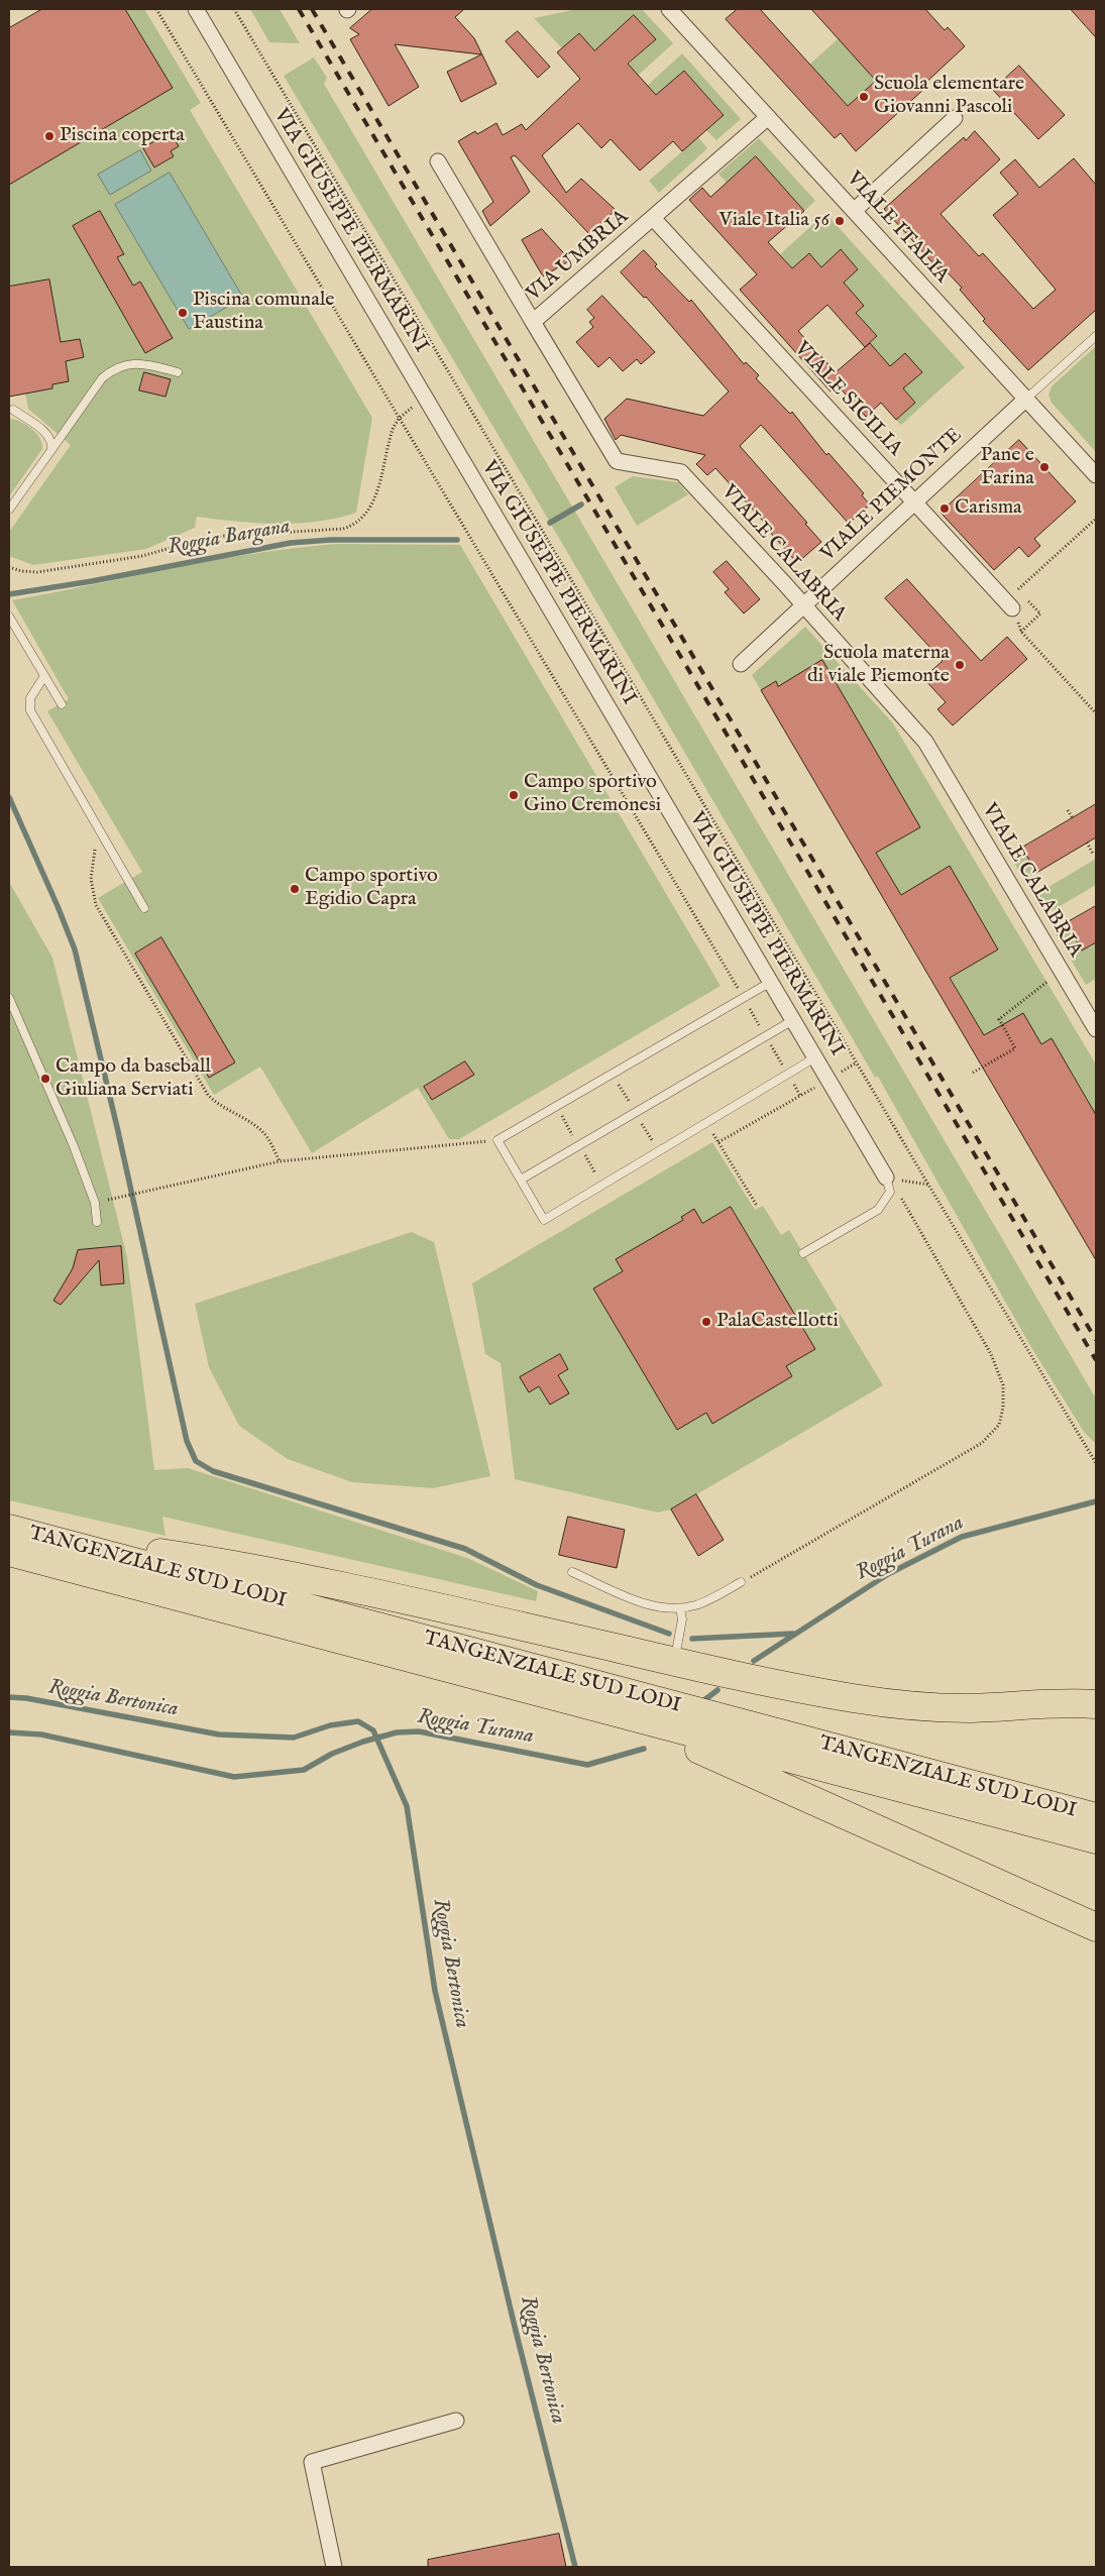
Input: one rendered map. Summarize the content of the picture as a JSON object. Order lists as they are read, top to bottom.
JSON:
{
  "streets": {
    "highway": ["TANGENZIALE SUD LODI"],
    "street": [
      "VIALE ITALIA",
      "VIA GIUSEPPE PIERMARINI",
      "VIA UMBRIA",
      "VIALE SICILIA",
      "VIALE PIEMONTE",
      "VIALE CALABRIA"
    ]
  },
  "crossings": [
    ["VIALE ITALIA", "VIA UMBRIA"],
    ["VIALE ITALIA", "VIALE PIEMONTE"],
    ["VIA UMBRIA", "VIALE SICILIA"],
    ["VIA UMBRIA", "VIALE CALABRIA"],
    ["VIALE SICILIA", "VIALE PIEMONTE"],
    ["VIALE PIEMONTE", "VIALE CALABRIA"]
  ],
  "water": ["Roggia Bargana", "Roggia Turana", "Roggia Bertonica"],
  "places": [
    "Scuola elementare Giovanni Pascoli",
    "Piscina coperta",
    "Viale Italia 56",
    "Piscina comunale Faustina",
    "Pane e Farina",
    "Carisma",
    "Scuola materna di viale Piemonte",
    "Campo sportivo Gino Cremonesi",
    "Campo sportivo Egidio Capra",
    "Campo da baseball Giuliana Serviati",
    "PalaCastellotti"
  ]
}
